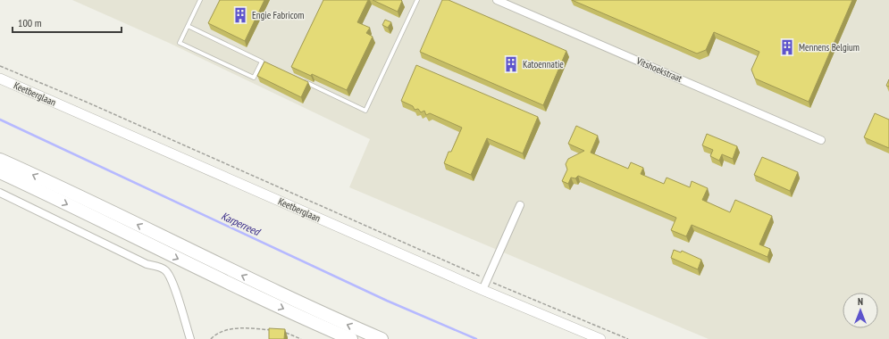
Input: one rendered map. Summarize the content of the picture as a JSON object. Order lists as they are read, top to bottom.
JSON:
{
  "streets": {
    "main road": ["Keetberglaan"],
    "street": ["Vitshoekstraat"]
  },
  "water": ["Karperreed"],
  "places": {
    "building": ["Engie Fabricom", "Mennens Belgium", "Katoennatie"]
  },
  "scale_bar": "100 m",
  "north": "top"
}
